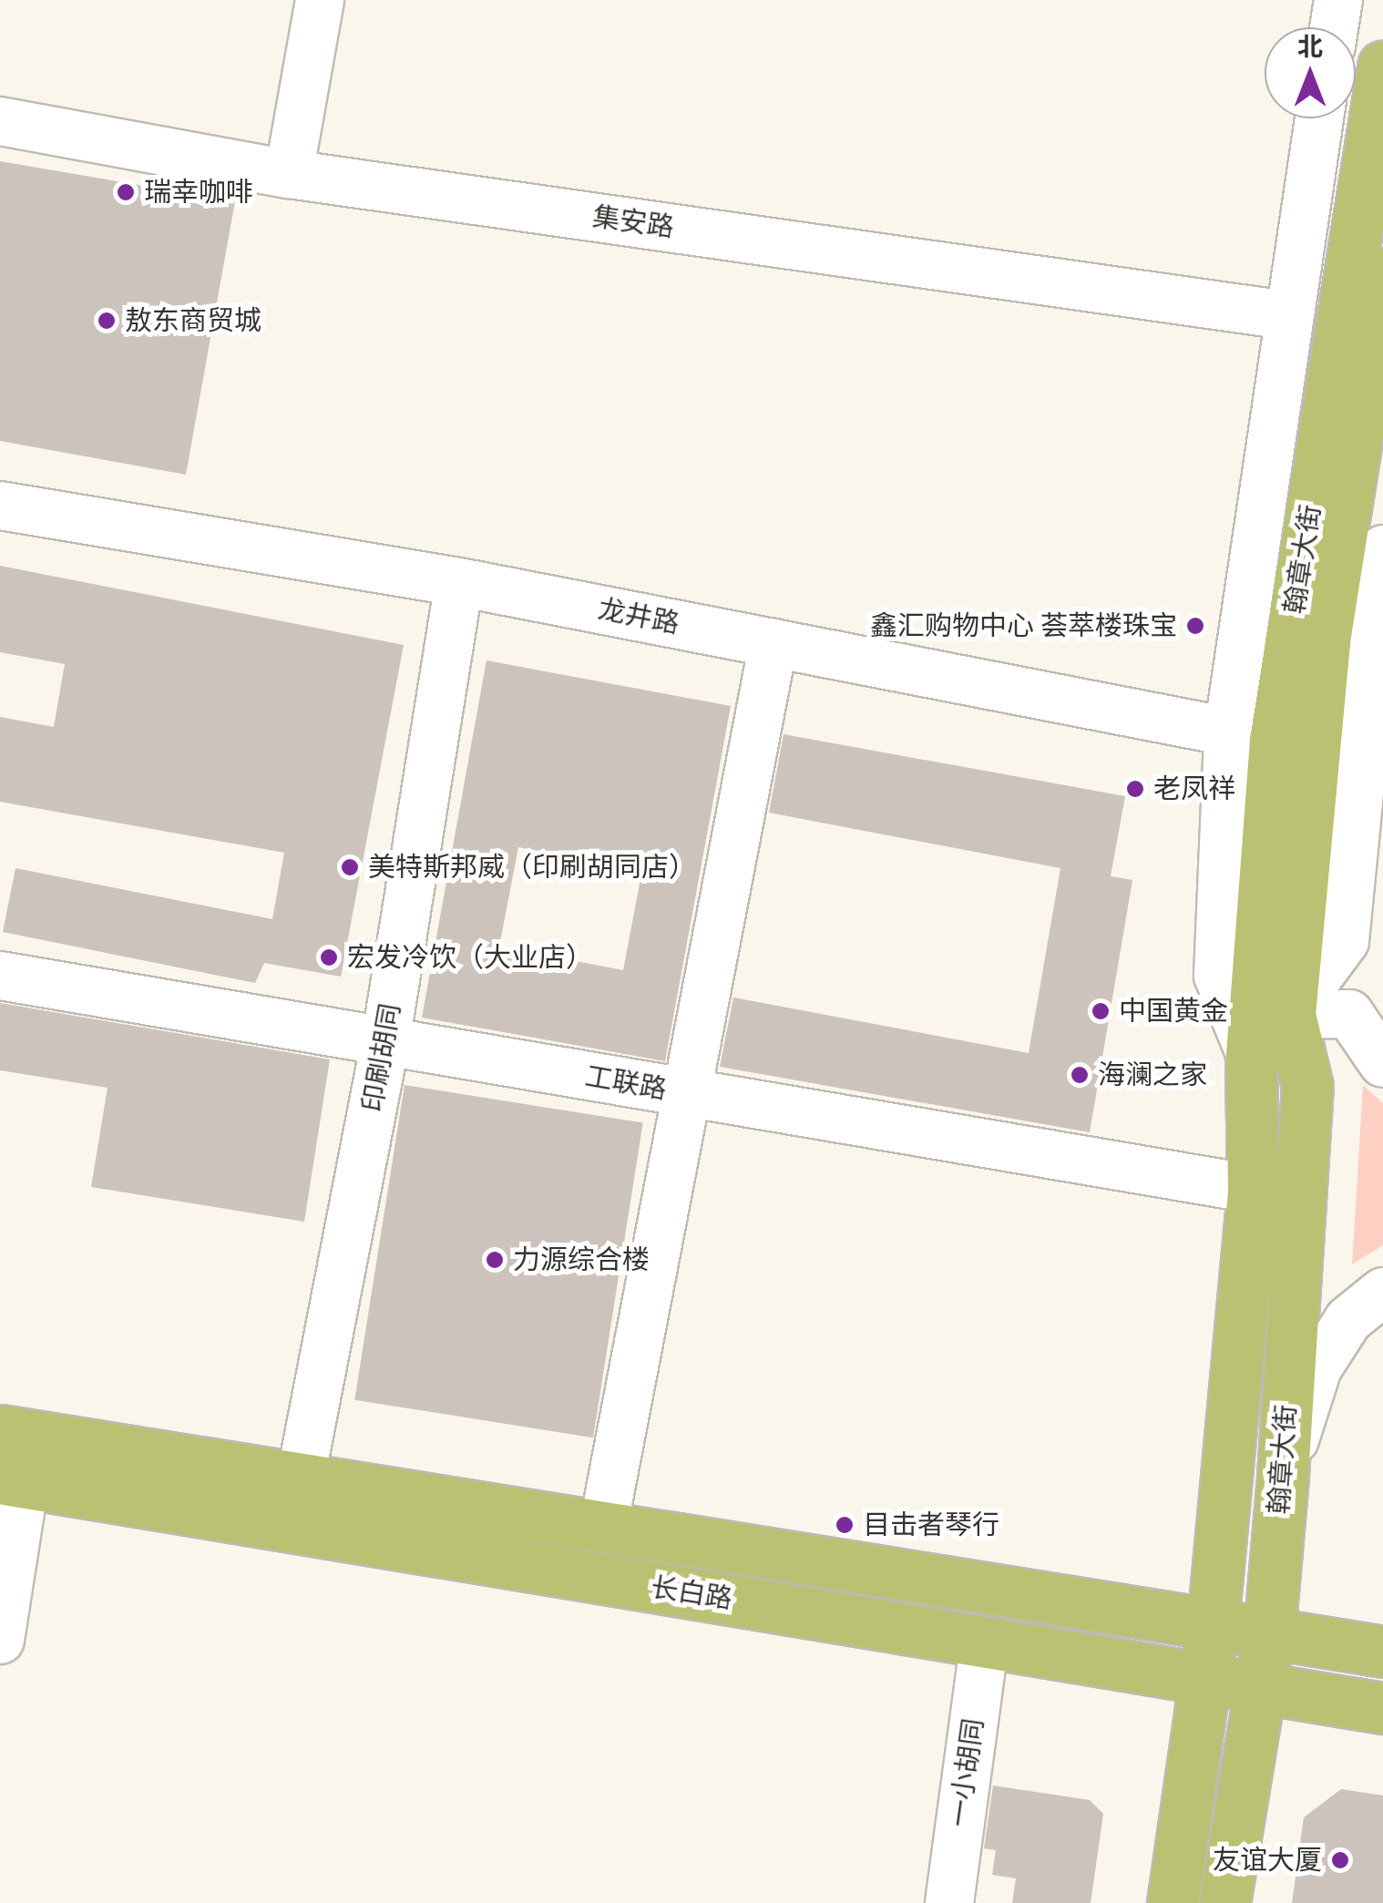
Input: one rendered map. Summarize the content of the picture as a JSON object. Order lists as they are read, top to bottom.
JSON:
{
  "streets": {
    "main road": ["翰章大街", "长白路"],
    "street": [
      "集安路",
      "龙井路",
      "印刷胡同",
      "工联路",
      "一小胡同"
    ]
  },
  "crossings": [
    ["翰章大街", "龙井路"],
    ["翰章大街", "工联路"],
    ["翰章大街", "长白路"],
    ["龙井路", "印刷胡同"],
    ["印刷胡同", "工联路"],
    ["印刷胡同", "长白路"],
    ["长白路", "一小胡同"]
  ],
  "places": [
    "瑞幸咖啡",
    "敖东商贸城",
    "鑫汇购物中心 荟萃楼珠宝",
    "老凤祥",
    "美特斯邦威（印刷胡同店）",
    "宏发冷饮（大业店）",
    "中国黄金",
    "海澜之家",
    "力源综合楼",
    "目击者琴行",
    "友谊大厦"
  ],
  "north": "top"
}
